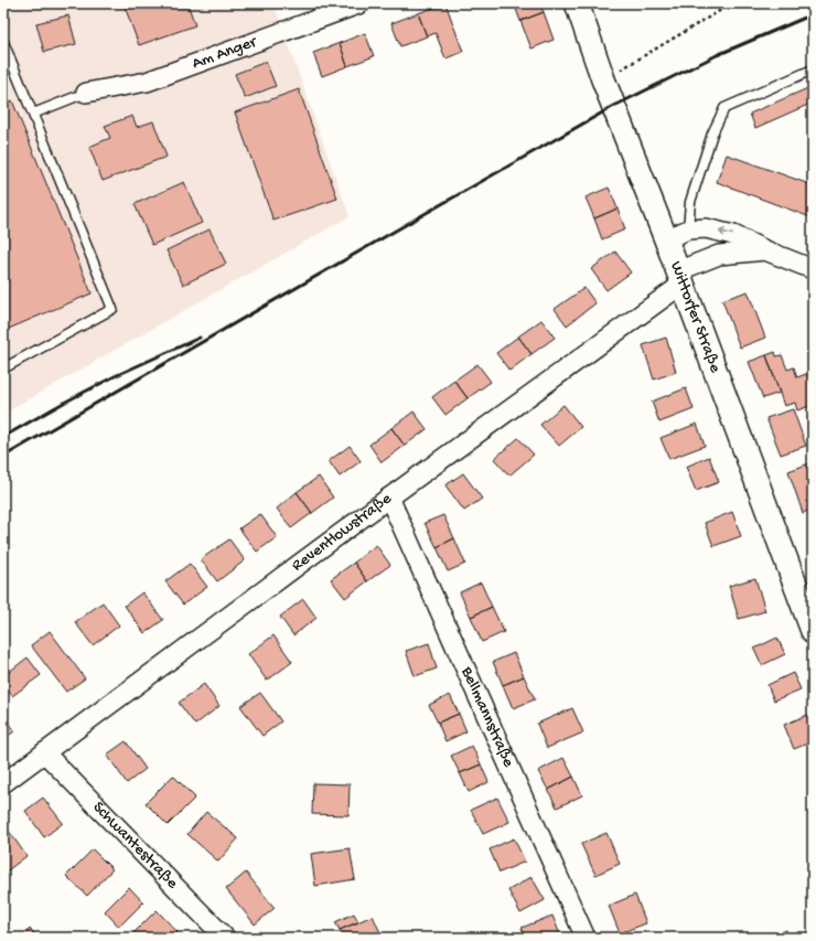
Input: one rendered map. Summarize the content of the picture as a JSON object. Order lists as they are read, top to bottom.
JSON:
{
  "streets": {
    "street": [
      "Am Anger",
      "Wittorfer Straße",
      "Reventlowstraße",
      "Bellmannstraße",
      "Schwantestraße"
    ]
  },
  "crossings": [
    ["Wittorfer Straße", "Reventlowstraße"],
    ["Reventlowstraße", "Bellmannstraße"],
    ["Reventlowstraße", "Schwantestraße"]
  ]
}
